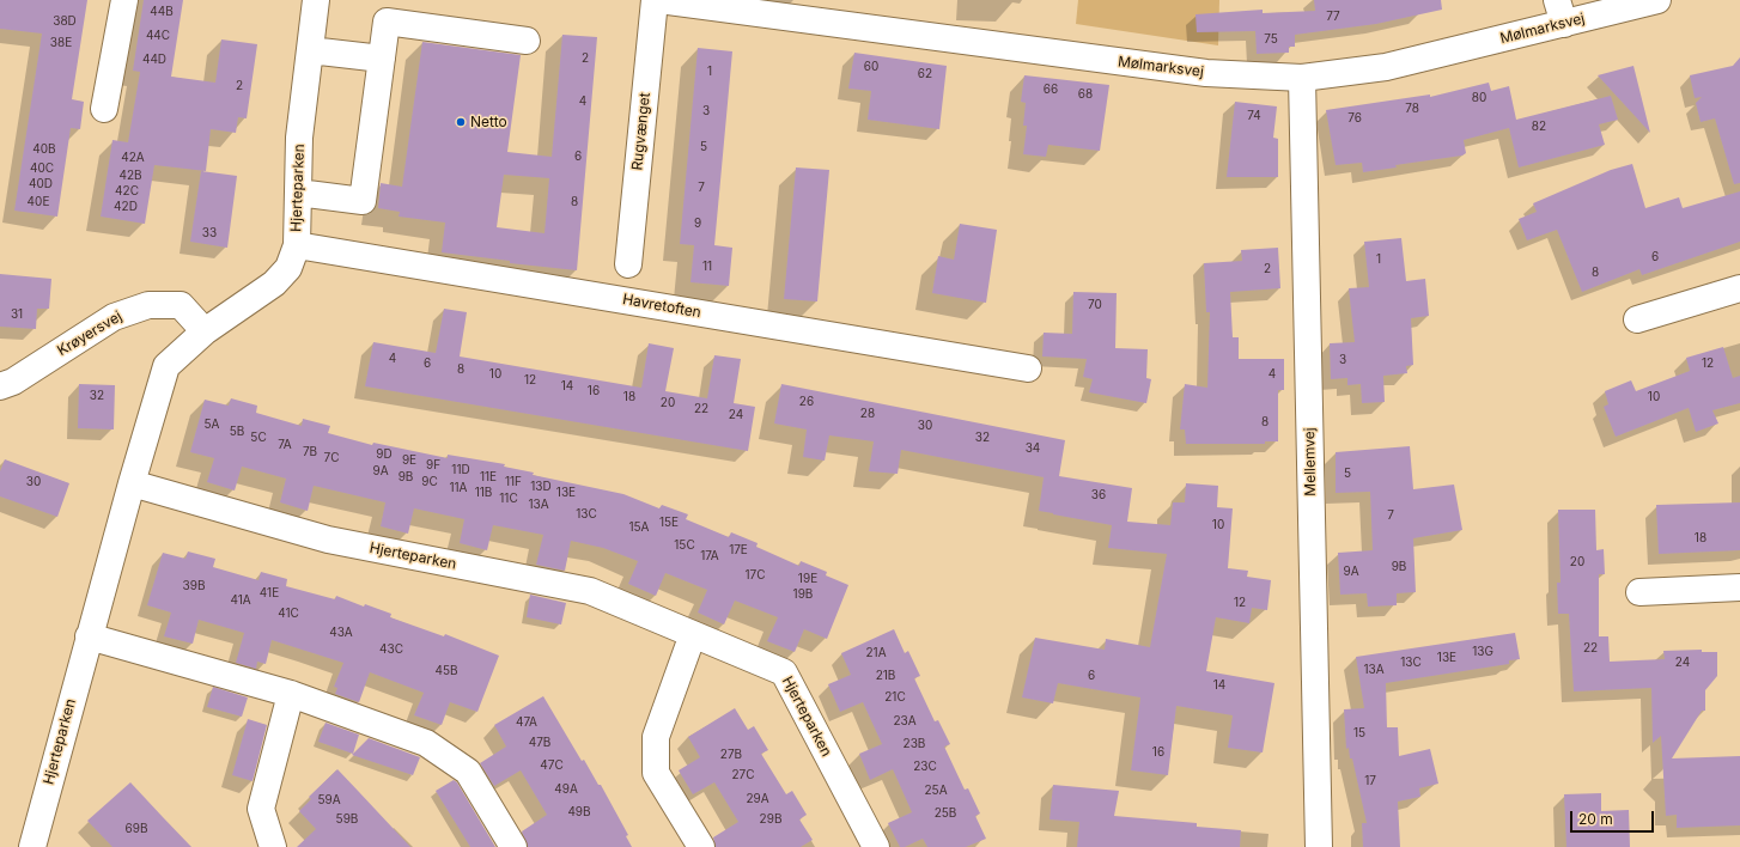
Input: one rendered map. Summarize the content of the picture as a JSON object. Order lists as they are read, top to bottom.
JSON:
{
  "streets": {
    "street": [
      "Mølmarksvej",
      "Rugvænget",
      "Hjerteparken",
      "Havretoften",
      "Krøyersvej",
      "Mellemvej"
    ]
  },
  "crossings": [
    ["Mølmarksvej", "Mellemvej"],
    ["Hjerteparken", "Havretoften"],
    ["Hjerteparken", "Krøyersvej"]
  ],
  "places": ["Netto"],
  "house_numbers": [
    "44B",
    "77",
    "38D",
    "44C",
    "75",
    "38E",
    "2",
    "44D",
    "60",
    "1",
    "62",
    "2",
    "66",
    "68",
    "80",
    "4",
    "78",
    "3",
    "74",
    "76",
    "82",
    "5",
    "40B",
    "6",
    "42A",
    "40C",
    "42B",
    "40D",
    "7",
    "42C",
    "40E",
    "8",
    "42D",
    "9",
    "33",
    "6",
    "1",
    "11",
    "2",
    "8",
    "70",
    "31",
    "4",
    "3",
    "6",
    "12",
    "8",
    "10",
    "4",
    "12",
    "14",
    "16",
    "32",
    "18",
    "10",
    "26",
    "20",
    "22",
    "28",
    "24",
    "8",
    "5A",
    "30",
    "5B",
    "5C",
    "32",
    "7A",
    "34",
    "7B",
    "9D",
    "7C",
    "9E",
    "9F",
    "11D",
    "9A",
    "5",
    "9B",
    "11E",
    "30",
    "9C",
    "11F",
    "13D",
    "11A",
    "11B",
    "13E",
    "36",
    "11C",
    "13A",
    "13C",
    "7",
    "15E",
    "10",
    "15A",
    "18",
    "15C",
    "17E",
    "17A",
    "20",
    "9B",
    "9A",
    "17C",
    "19E",
    "39B",
    "41E",
    "19B",
    "41A",
    "12",
    "41C",
    "43A",
    "22",
    "43C",
    "13G",
    "21A",
    "13E",
    "13C",
    "24",
    "13A",
    "45B",
    "21B",
    "6",
    "14",
    "21C",
    "23A",
    "47A",
    "15",
    "47B",
    "23B",
    "16",
    "27B",
    "47C",
    "23C",
    "27C",
    "17",
    "49A",
    "25A",
    "29A",
    "59A",
    "49B",
    "25B",
    "59B",
    "29B",
    "69B"
  ],
  "scale_bar": "20 m"
}
